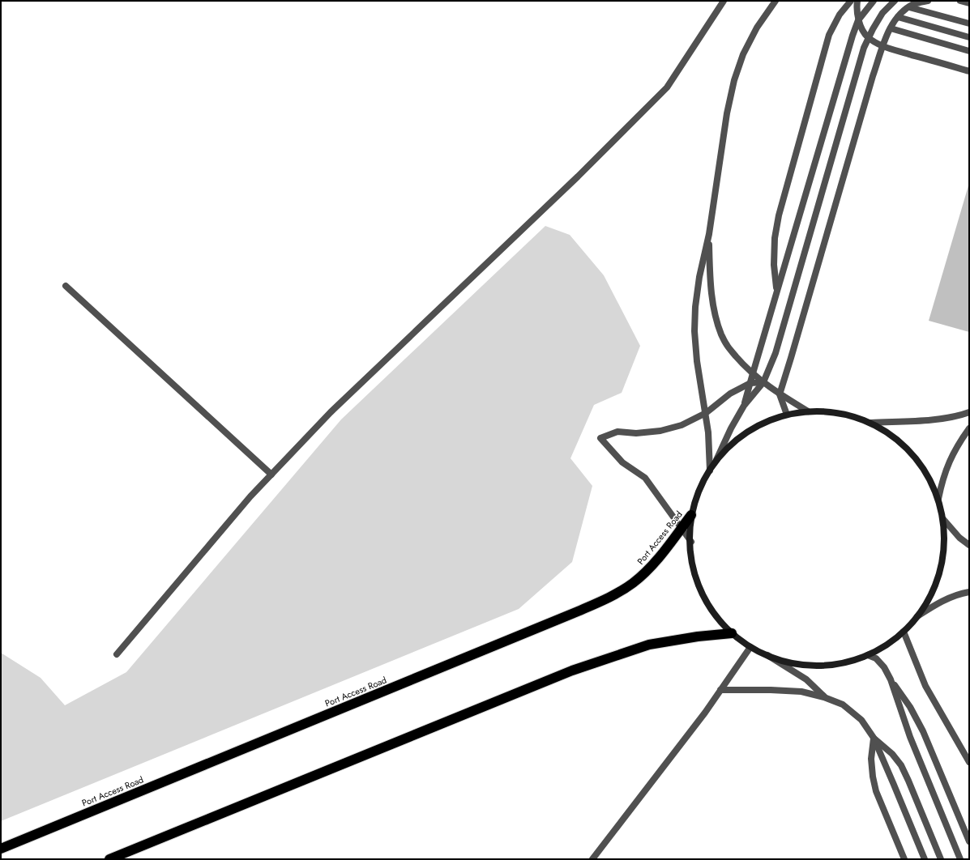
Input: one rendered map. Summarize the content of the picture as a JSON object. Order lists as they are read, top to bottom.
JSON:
{
  "streets": {
    "highway": ["Port Access Road"]
  }
}
